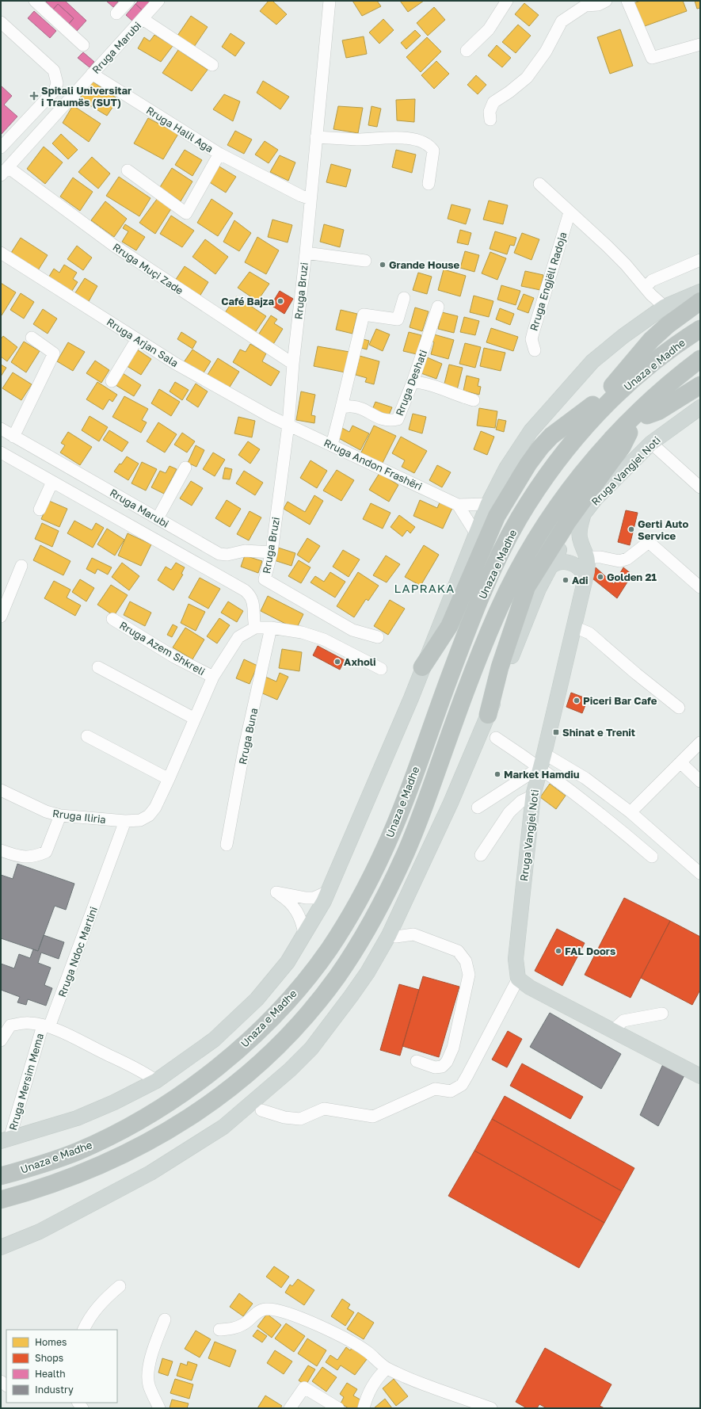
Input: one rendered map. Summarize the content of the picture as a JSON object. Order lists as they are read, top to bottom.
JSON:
{
  "streets": {
    "highway": ["Unaza e Madhe"],
    "main road": ["Rruga Vangjel Noti"],
    "street": [
      "Rruga Marubi",
      "Rruga Halil Aga",
      "Rruga Muçi Zade",
      "Rruga Engjëll Radoja",
      "Rruga Bruzi",
      "Rruga Arjan Sala",
      "Rruga Deshati",
      "Rruga Andon Frashëri",
      "Rruga Azem Shkreli",
      "Rruga Buna",
      "Rruga Iliria",
      "Rruga Ndoc Martini",
      "Rruga Mersim Mema"
    ]
  },
  "crossings": [
    ["Rruga Marubi", "Rruga Halil Aga"],
    ["Rruga Marubi", "Rruga Muçi Zade"],
    ["Rruga Marubi", "Rruga Bruzi"],
    ["Rruga Halil Aga", "Rruga Bruzi"],
    ["Rruga Muçi Zade", "Rruga Bruzi"],
    ["Rruga Bruzi", "Rruga Arjan Sala"],
    ["Rruga Bruzi", "Rruga Andon Frashëri"],
    ["Rruga Arjan Sala", "Rruga Andon Frashëri"],
    ["Rruga Azem Shkreli", "Rruga Iliria"],
    ["Rruga Azem Shkreli", "Rruga Ndoc Martini"],
    ["Rruga Iliria", "Rruga Ndoc Martini"],
    ["Rruga Ndoc Martini", "Rruga Mersim Mema"]
  ],
  "districts": ["LAPRAKA"],
  "places": {
    "health": ["Spitali Universitar i Traumës (SUT)"],
    "other": [
      "Grande House",
      "Café Bajza",
      "Gerti Auto Service",
      "Golden 21",
      "Adi",
      "Axholi",
      "Piceri Bar Cafe",
      "Market Hamdiu",
      "FAL Doors"
    ],
    "transit": ["Shinat e Trenit"]
  },
  "legend": [
    "Homes",
    "Shops",
    "Health",
    "Industry"
  ]
}
